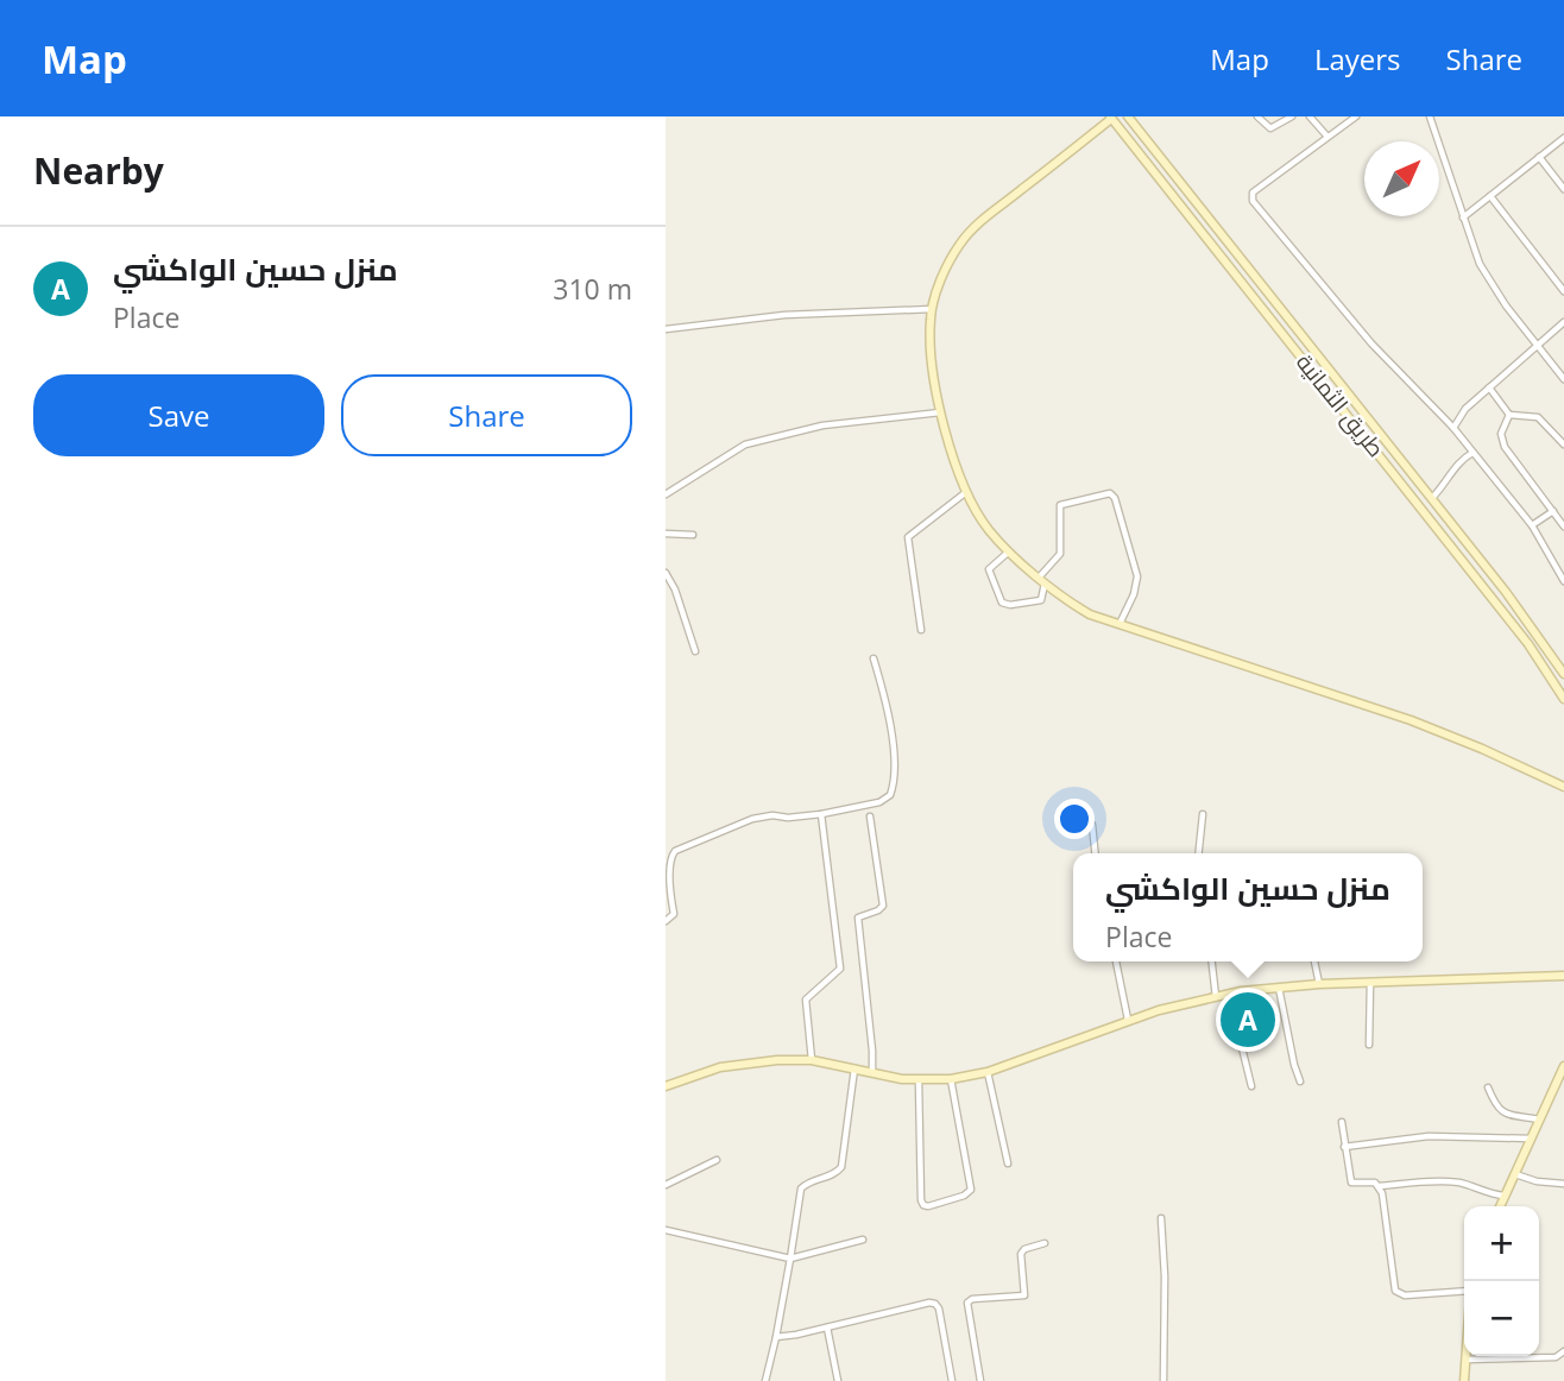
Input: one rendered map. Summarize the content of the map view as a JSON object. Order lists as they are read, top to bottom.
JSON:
{
  "streets": {
    "street": ["طريق الثمانية"]
  },
  "north": "top right",
  "page": {
    "header": "Map",
    "nav": ["Map", "Layers", "Share"],
    "heading": "Nearby",
    "list": [
      {
        "mark": "A",
        "name": "منزل حسين الواكشي",
        "note": "Place",
        "value": "310 m"
      }
    ],
    "buttons": ["Save", "Share"],
    "popup": ["منزل حسين الواكشي", "Place"],
    "pins": "A",
    "map_buttons": ["+", "−"]
  }
}
